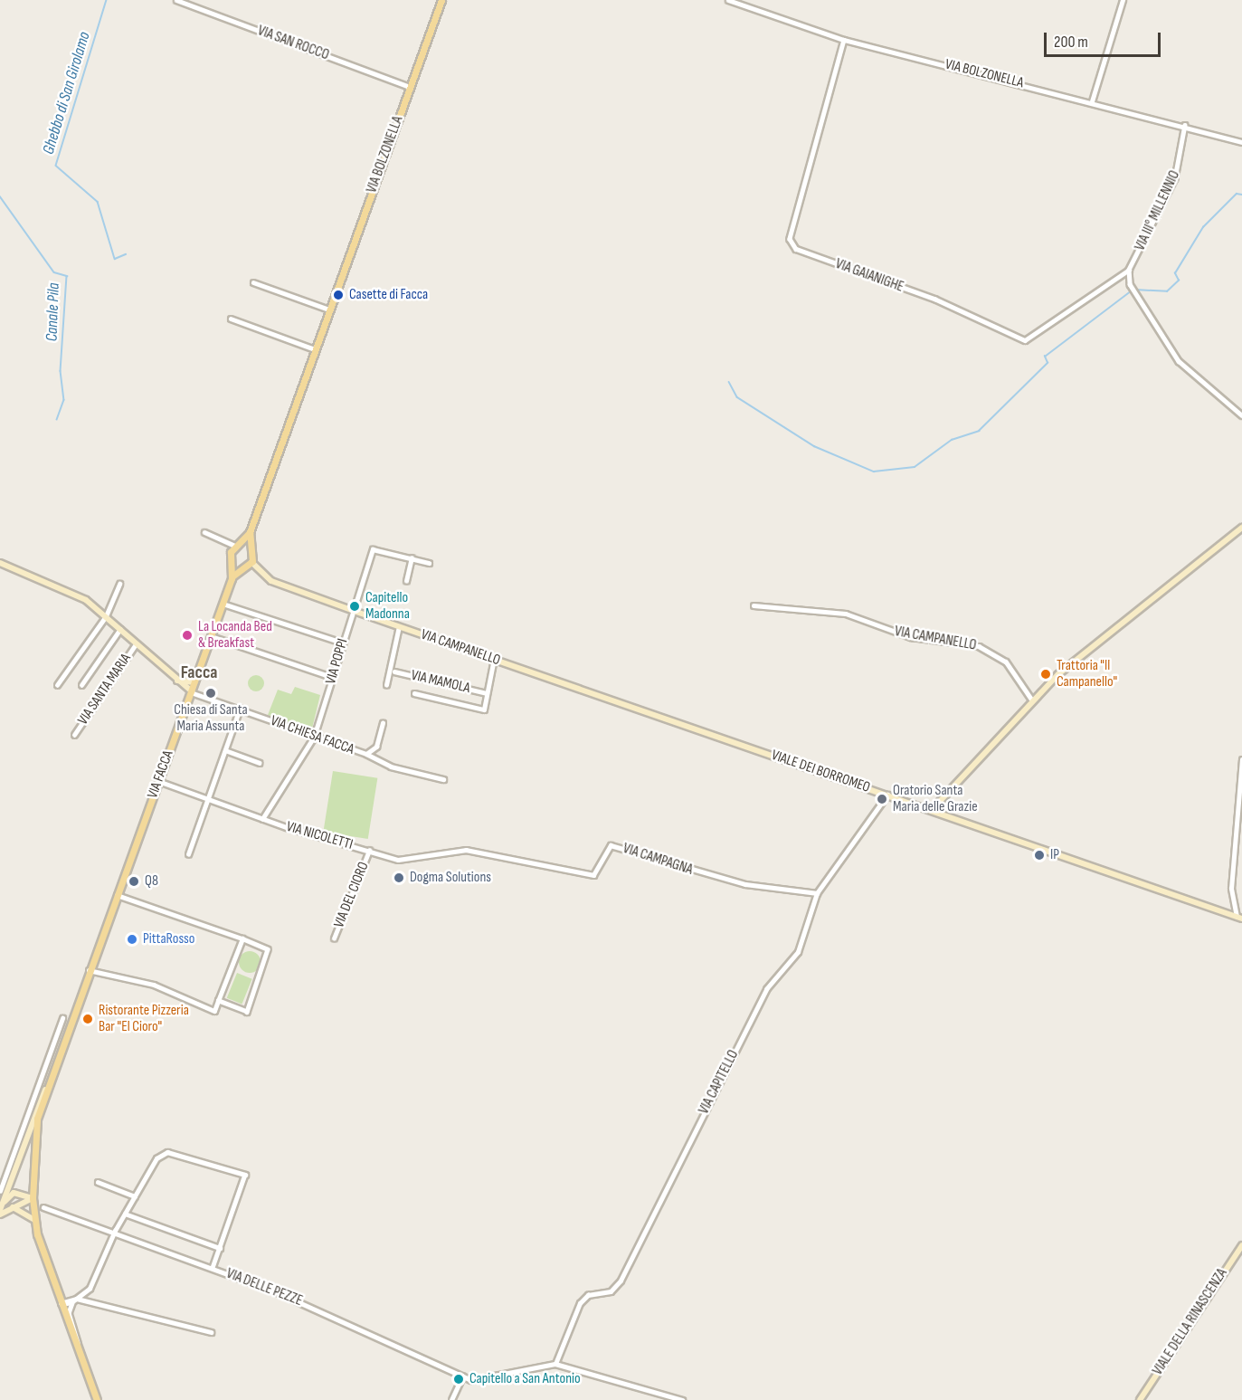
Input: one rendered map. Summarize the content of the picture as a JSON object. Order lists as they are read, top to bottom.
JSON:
{
  "streets": {
    "main road": [
      "VIA BOLZONELLA",
      "VIA CAMPANELLO",
      "VIA SANTA MARIA",
      "VIALE DEI BORROMEO",
      "VIA FACCA",
      "VIALE DELLA RINASCENZA"
    ],
    "street": [
      "VIA SAN ROCCO",
      "VIA III° MILLENNIO",
      "VIA GAIANIGHE",
      "VIA POPPI",
      "VIA MAMOLA",
      "VIA CHIESA FACCA",
      "VIA NICOLETTI",
      "VIA CAMPAGNA",
      "VIA DEL CIORO",
      "VIA CAPITELLO",
      "VIA DELLE PEZZE"
    ]
  },
  "crossings": [
    ["VIA SAN ROCCO", "VIA BOLZONELLA"],
    ["VIA BOLZONELLA", "VIA III° MILLENNIO"],
    ["VIA BOLZONELLA", "VIA GAIANIGHE"],
    ["VIA BOLZONELLA", "VIA CAMPANELLO"],
    ["VIA III° MILLENNIO", "VIA GAIANIGHE"],
    ["VIA CAMPANELLO", "VIA POPPI"],
    ["VIA CAMPANELLO", "VIA MAMOLA"],
    ["VIA CAMPANELLO", "VIALE DEI BORROMEO"],
    ["VIA POPPI", "VIA CHIESA FACCA"],
    ["VIA POPPI", "VIA NICOLETTI"],
    ["VIA SANTA MARIA", "VIA CHIESA FACCA"],
    ["VIA SANTA MARIA", "VIA FACCA"],
    ["VIA CHIESA FACCA", "VIA FACCA"],
    ["VIALE DEI BORROMEO", "VIA CAPITELLO"],
    ["VIA FACCA", "VIA NICOLETTI"],
    ["VIA FACCA", "VIA DELLE PEZZE"],
    ["VIA NICOLETTI", "VIA CAMPAGNA"],
    ["VIA NICOLETTI", "VIA DEL CIORO"],
    ["VIA CAMPAGNA", "VIA CAPITELLO"],
    ["VIA CAPITELLO", "VIA DELLE PEZZE"]
  ],
  "districts": ["Facca"],
  "water": ["Ghebbo di San Girolamo", "Canale Pila"],
  "places": [
    "Casette di Facca",
    "Capitello Madonna",
    "La Locanda Bed & Breakfast",
    "Trattoria \"Il Campanello\"",
    "Chiesa di Santa Maria Assunta",
    "Oratorio Santa Maria delle Grazie",
    "IP",
    "Dogma Solutions",
    "Q8",
    "PittaRosso",
    "Ristorante Pizzeria Bar \"El Cioro\"",
    "Capitello a San Antonio"
  ],
  "scale_bar": "200 m"
}
